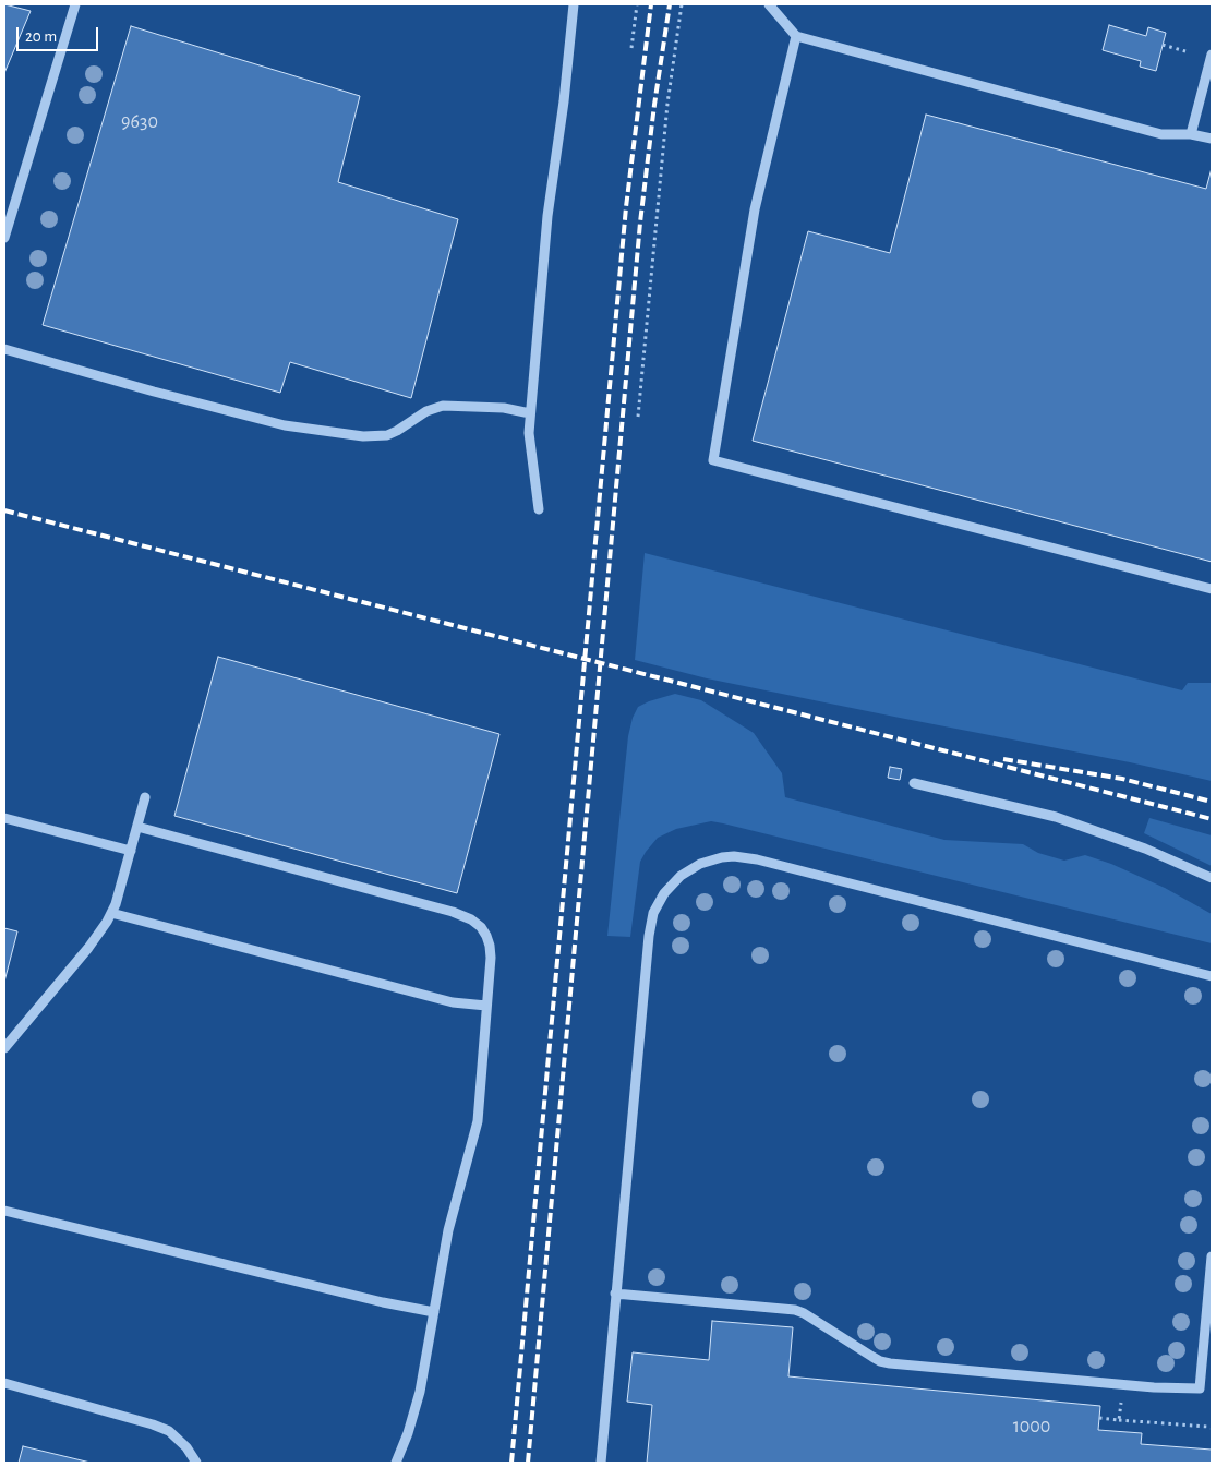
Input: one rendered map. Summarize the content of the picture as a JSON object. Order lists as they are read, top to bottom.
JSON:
{
  "house_numbers": ["9630", "1000"],
  "scale_bar": "20 m"
}
